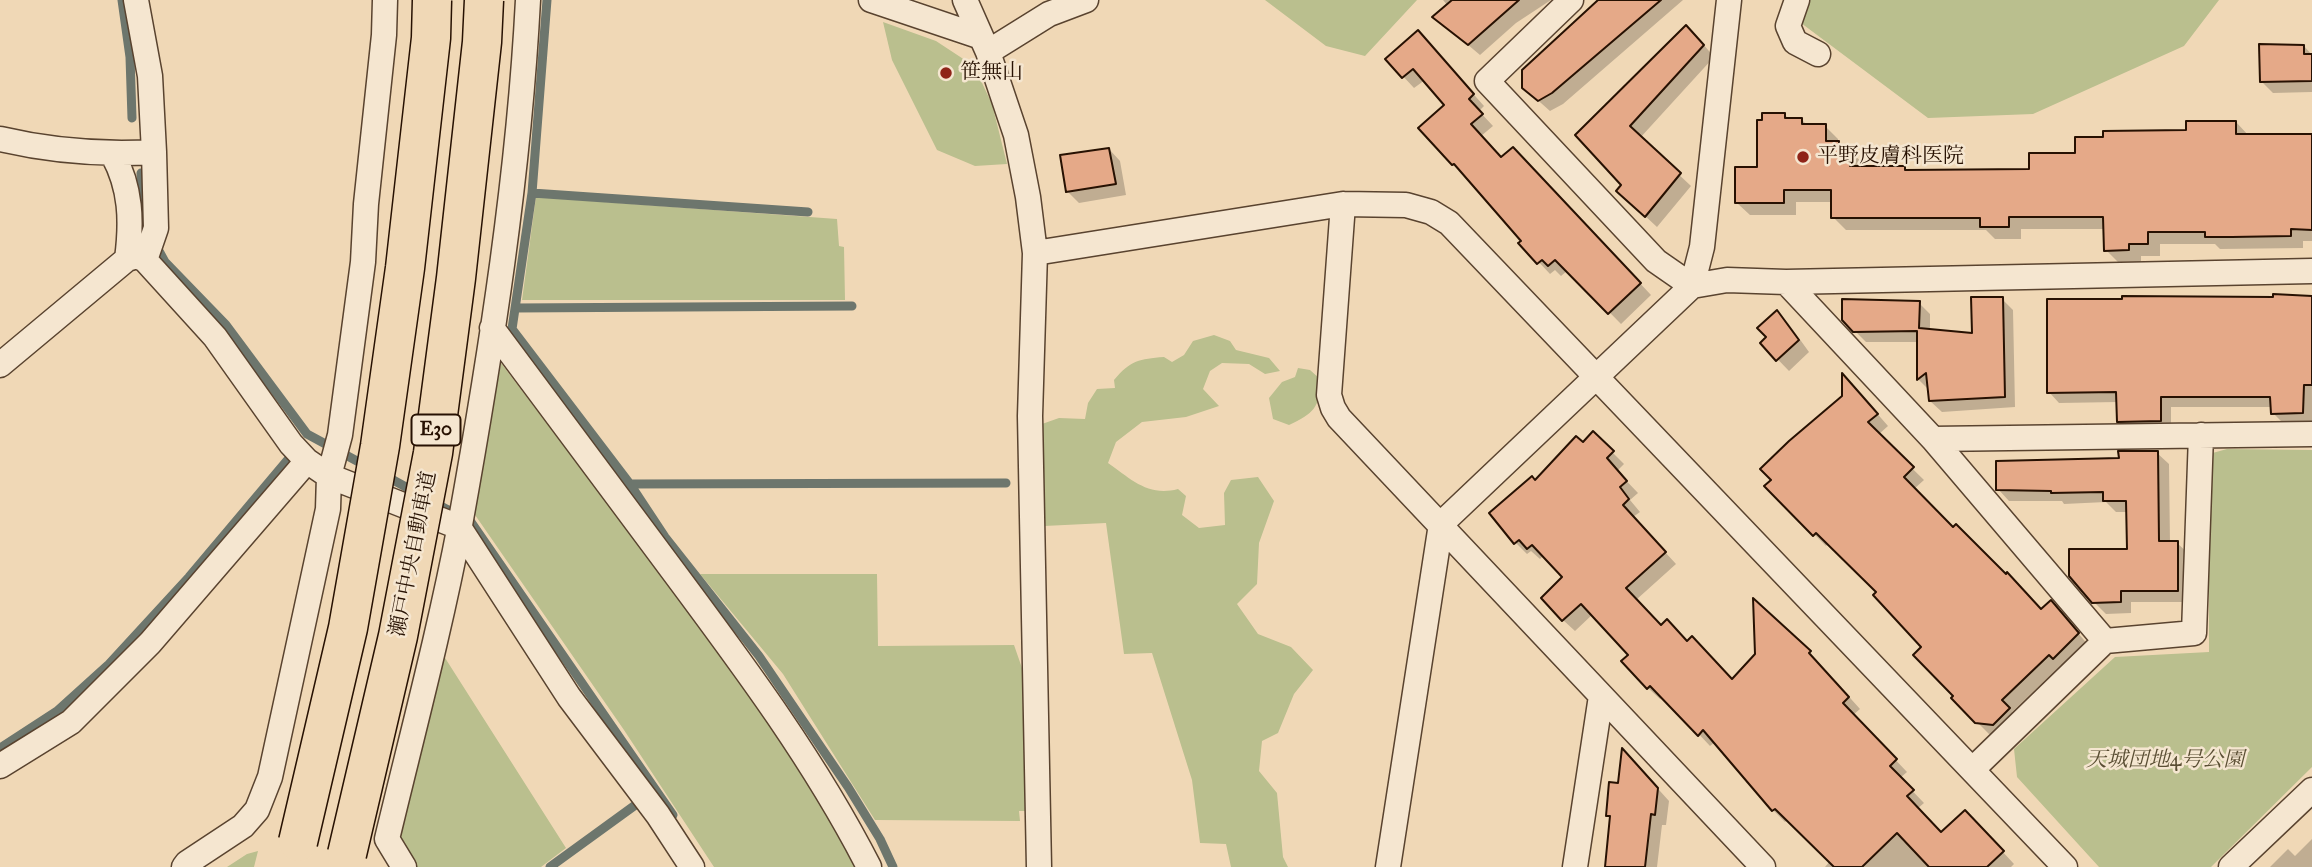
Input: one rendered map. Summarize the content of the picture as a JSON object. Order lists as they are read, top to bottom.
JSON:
{
  "streets": {
    "highway": ["E30", "瀬戸中央自動車道"]
  },
  "parks": ["天城団地4号公園"],
  "places": ["笹無山", "平野皮膚科医院"]
}
